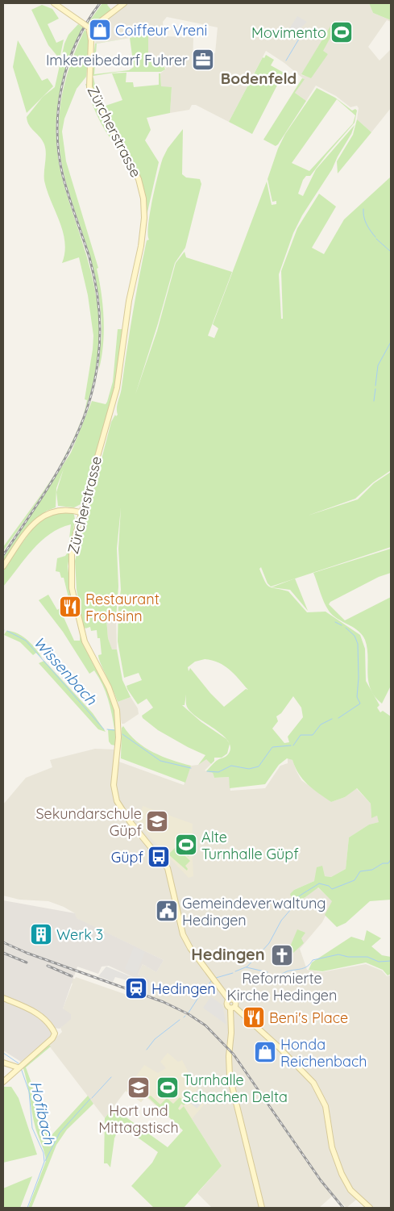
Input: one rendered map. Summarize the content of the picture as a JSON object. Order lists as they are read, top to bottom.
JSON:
{
  "streets": {
    "main road": ["Zürcherstrasse"]
  },
  "districts": ["Bodenfeld", "Hedingen"],
  "water": ["Wissenbach", "Hofibach"],
  "places": {
    "shop": ["Coiffeur Vreni", "Honda Reichenbach"],
    "sports": ["Movimento", "Alte Turnhalle Güpf", "Turnhalle Schachen Delta"],
    "office": ["Imkereibedarf Fuhrer"],
    "restaurant": ["Restaurant Frohsinn", "Beni's Place"],
    "school or university": ["Sekundarschule Güpf", "Hort und Mittagstisch"],
    "bus stop": ["Güpf"],
    "public building": ["Gemeindeverwaltung Hedingen"],
    "building": ["Werk 3"],
    "church": ["Reformierte Kirche Hedingen"],
    "station": ["Hedingen"]
  }
}
